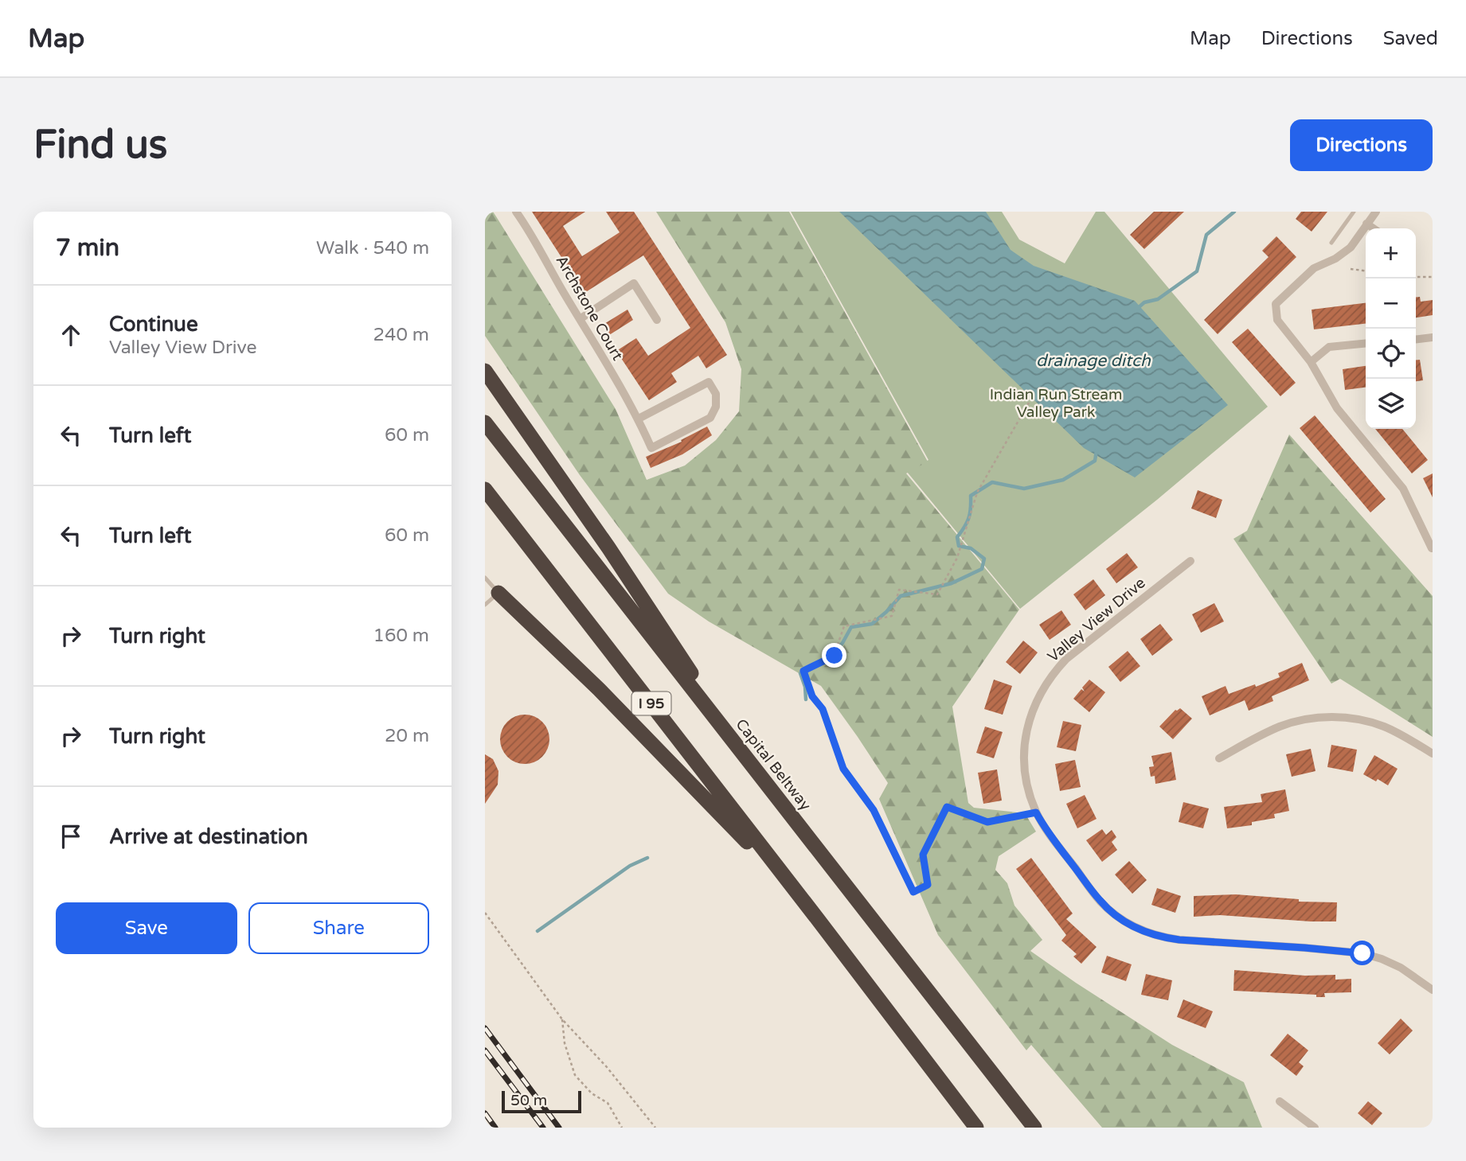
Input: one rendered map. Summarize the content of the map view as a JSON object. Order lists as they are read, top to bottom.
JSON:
{
  "streets": {
    "highway": ["I 95", "Capital Beltway"],
    "street": ["Archstone Court", "Valley View Drive"]
  },
  "water": ["drainage ditch"],
  "parks": ["Indian Run Stream Valley Park"],
  "scale_bar": "50 m",
  "page": {
    "header": "Map",
    "nav": ["Map", "Directions", "Saved"],
    "buttons": [
      "Directions",
      ["Save", "Share"]
    ],
    "title": "Find us",
    "heading": ["7 min", "Walk · 540 m"],
    "map_buttons": ["+", "−"],
    "list": [
      ["Continue", "Valley View Drive", "240 m"],
      ["Turn left", "60 m"],
      ["Turn left", "60 m"],
      ["Turn right", "160 m"],
      ["Turn right", "20 m"],
      "Arrive at destination"
    ],
    "scale": "50 m"
  }
}
